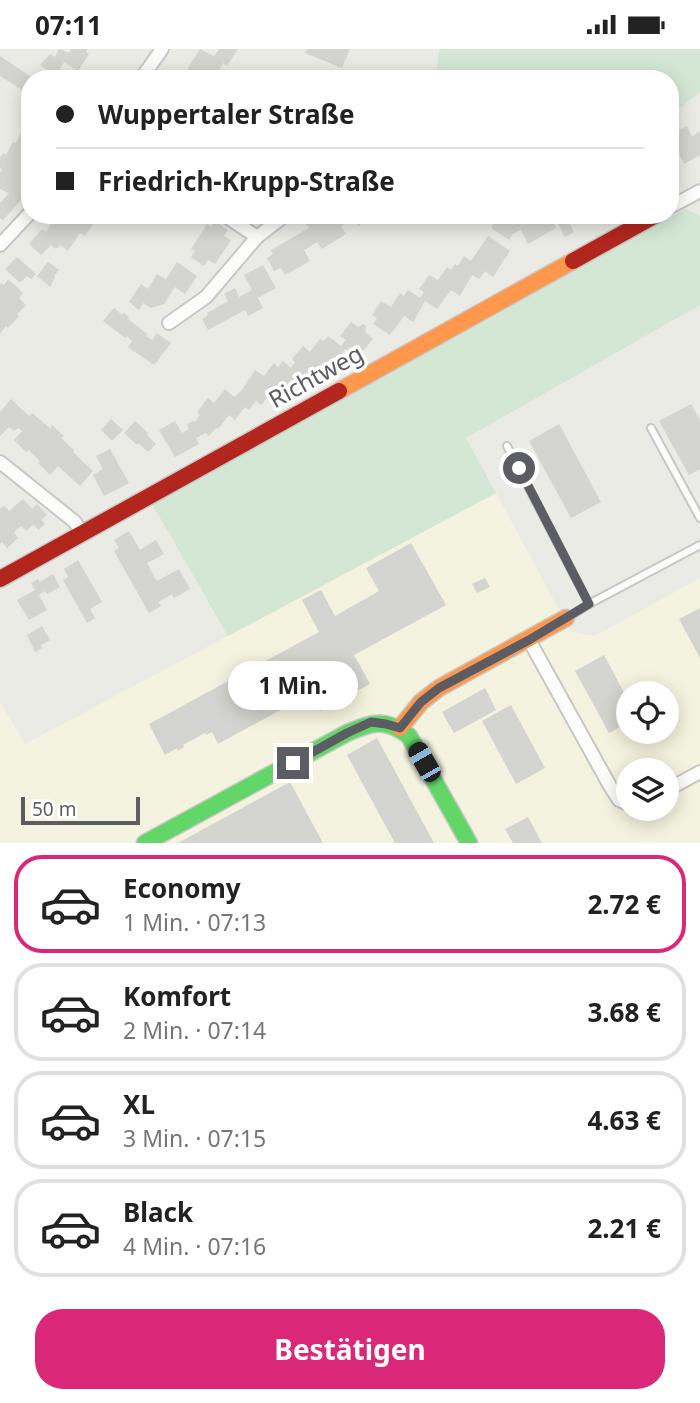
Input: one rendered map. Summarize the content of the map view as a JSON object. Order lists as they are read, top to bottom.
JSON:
{
  "streets": {
    "street": ["Richtweg"]
  },
  "scale_bar": "50 m",
  "page": {
    "status": "07:11",
    "banner": ["Wuppertaler Straße", "Friedrich-Krupp-Straße"],
    "bubble": "1 Min.",
    "scale": "50 m",
    "list": [
      {
        "name": "Economy",
        "note": "1 Min. · 07:13",
        "value": "2.72 €"
      },
      {
        "name": "Komfort",
        "note": "2 Min. · 07:14",
        "value": "3.68 €"
      },
      {
        "name": "XL",
        "note": "3 Min. · 07:15",
        "value": "4.63 €"
      },
      {
        "name": "Black",
        "note": "4 Min. · 07:16",
        "value": "2.21 €"
      }
    ],
    "buttons": "Bestätigen"
  }
}
